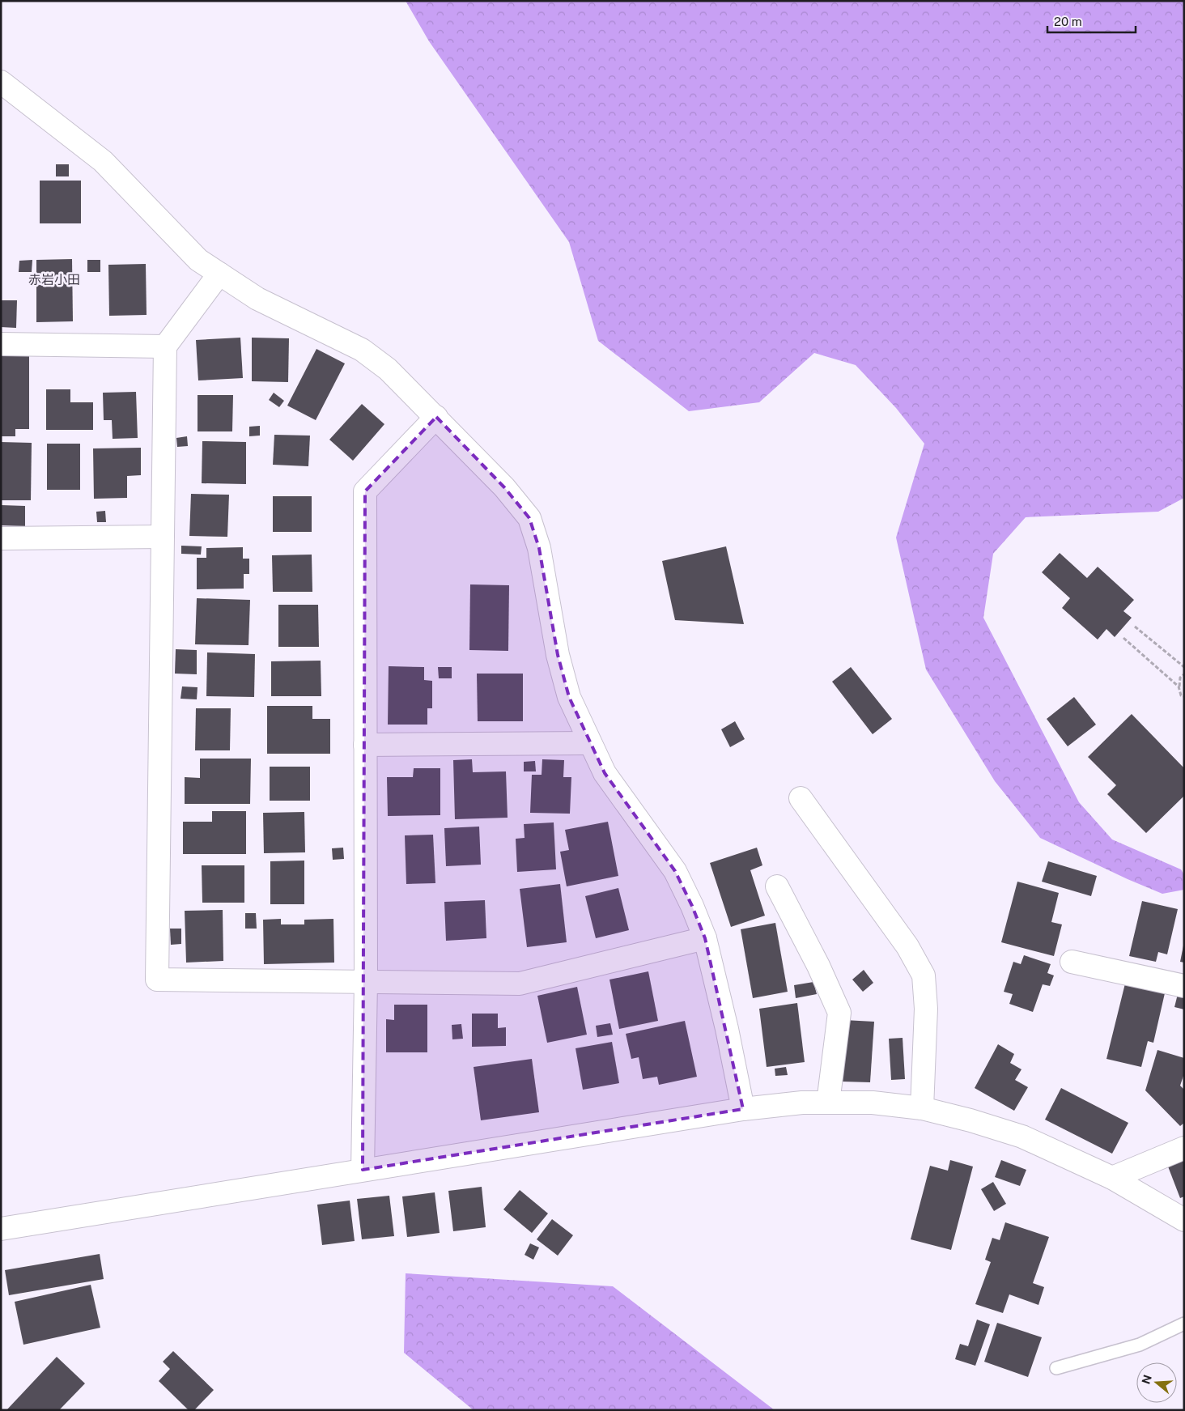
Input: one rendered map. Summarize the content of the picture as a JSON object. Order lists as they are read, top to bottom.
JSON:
{
  "districts": ["赤岩小田"],
  "scale_bar": "20 m",
  "north": "left"
}
